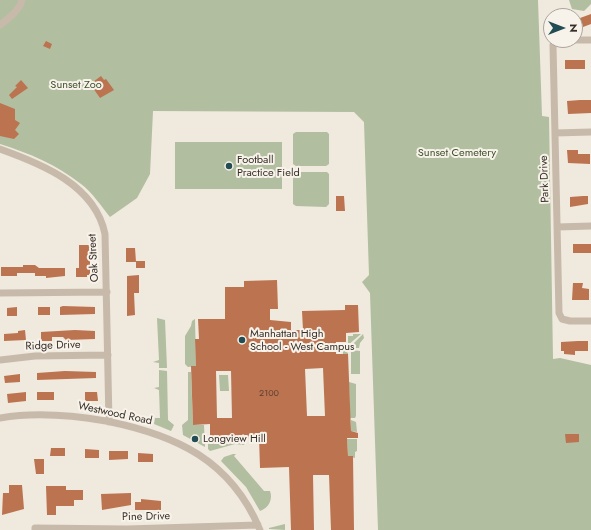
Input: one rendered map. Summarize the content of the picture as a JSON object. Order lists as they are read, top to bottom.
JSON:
{
  "streets": {
    "street": [
      "Park Drive",
      "Oak Street",
      "Ridge Drive",
      "Westwood Road",
      "Pine Drive"
    ]
  },
  "crossings": [
    ["Oak Street", "Ridge Drive"],
    ["Oak Street", "Westwood Road"],
    ["Westwood Road", "Pine Drive"]
  ],
  "parks": ["Sunset Zoo", "Sunset Cemetery"],
  "places": ["Football Practice Field", "Manhattan High School - West Campus", "Longview Hill"],
  "house_numbers": ["2100"],
  "north": "right"
}
